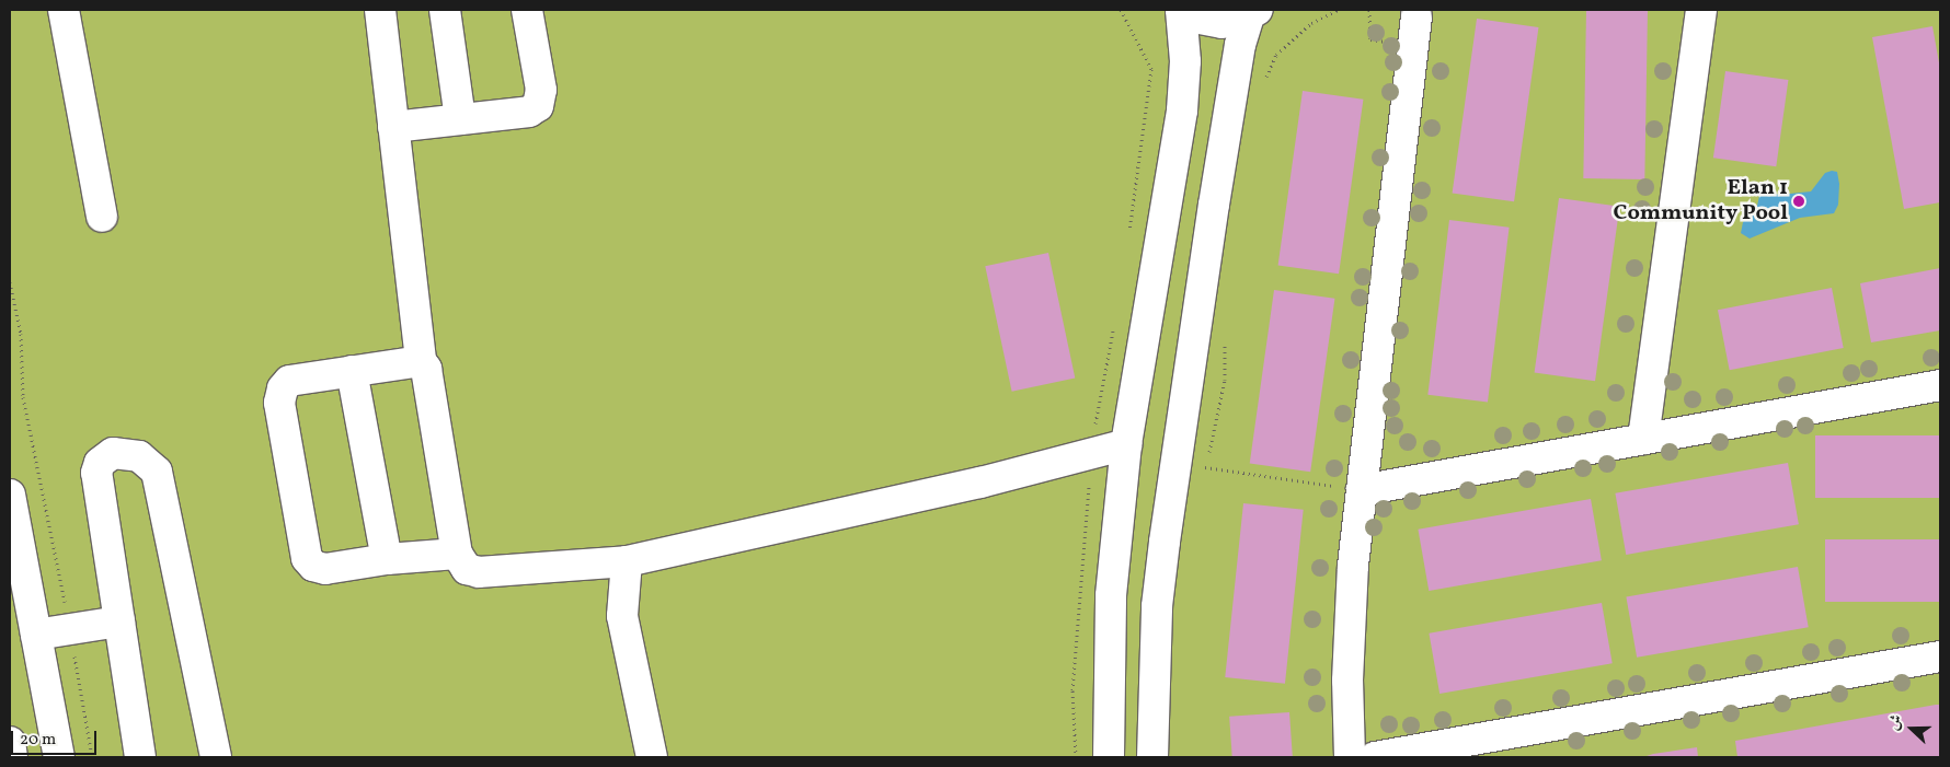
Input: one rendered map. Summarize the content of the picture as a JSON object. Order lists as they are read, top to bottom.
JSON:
{
  "places": ["Elan 1 Community Pool"],
  "scale_bar": "20 m",
  "north": "left"
}
